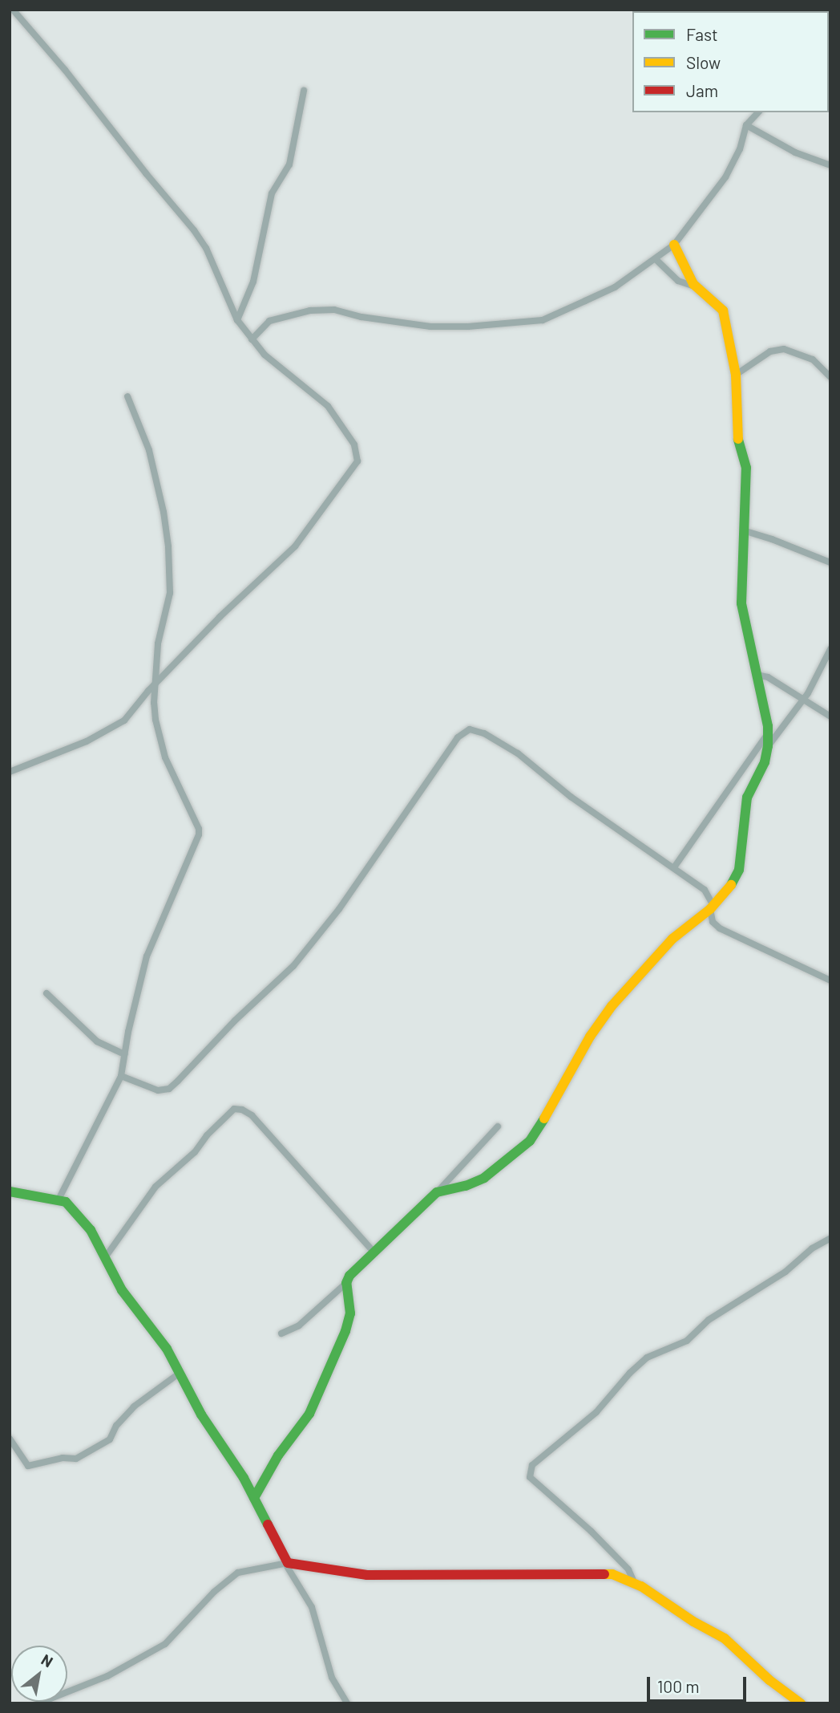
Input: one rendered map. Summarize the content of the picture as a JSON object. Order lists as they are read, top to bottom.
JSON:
{
  "legend": ["Fast", "Slow", "Jam"],
  "scale_bar": "100 m",
  "north": "top right"
}
